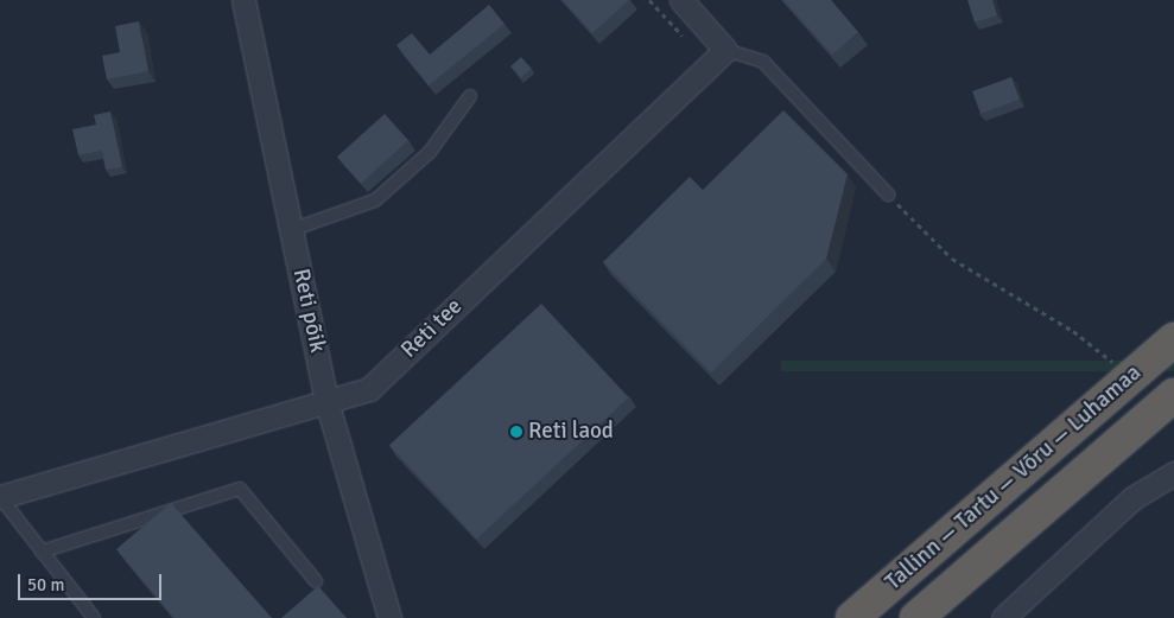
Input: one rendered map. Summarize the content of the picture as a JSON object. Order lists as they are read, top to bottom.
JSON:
{
  "streets": {
    "highway": ["Tallinn — Tartu — Võru — Luhamaa"],
    "street": ["Reti põik", "Reti tee"]
  },
  "crossings": [
    ["Reti põik", "Reti tee"]
  ],
  "places": ["Reti laod"],
  "scale_bar": "50 m"
}
